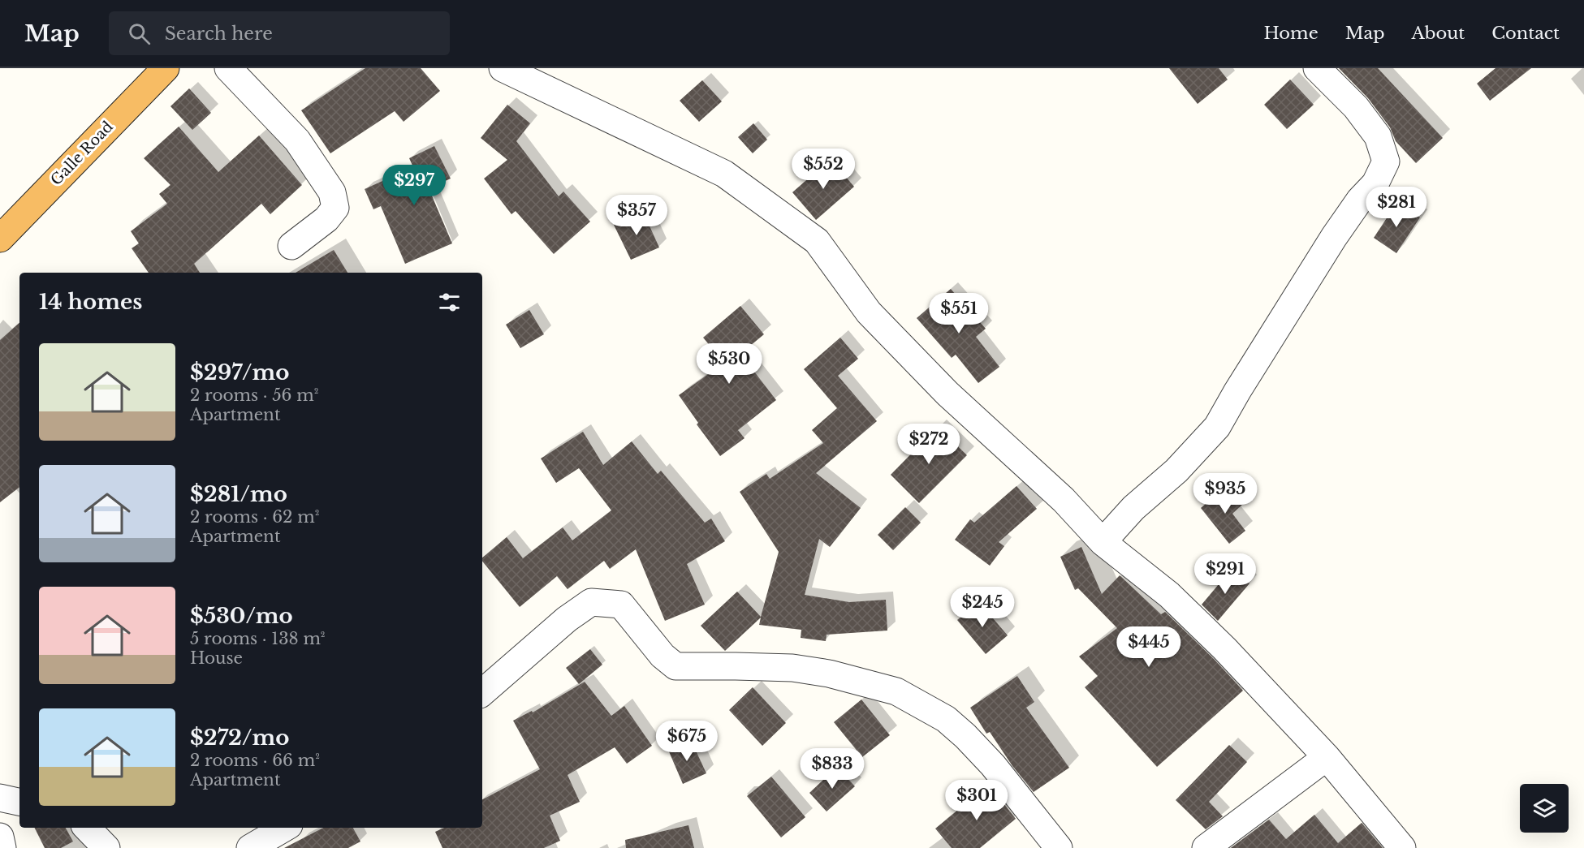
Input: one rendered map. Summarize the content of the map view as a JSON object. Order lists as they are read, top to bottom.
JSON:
{
  "streets": {
    "highway": ["Galle Road"]
  },
  "page": {
    "header": "Map",
    "search": "Search here",
    "nav": [
      "Home",
      "Map",
      "About",
      "Contact"
    ],
    "price": [
      "$552",
      "$297",
      "$281",
      "$357",
      "$551",
      "$530",
      "$272",
      "$935",
      "$291",
      "$245",
      "$445",
      "$675",
      "$833",
      "$301"
    ],
    "heading": "14 homes",
    "list": [
      {
        "name": "$297/mo",
        "note": "2 rooms · 56 m² · Apartment"
      },
      {
        "name": "$281/mo",
        "note": "2 rooms · 62 m² · Apartment"
      },
      {
        "name": "$530/mo",
        "note": "5 rooms · 138 m² · House"
      },
      {
        "name": "$272/mo",
        "note": "2 rooms · 66 m² · Apartment"
      }
    ]
  }
}
